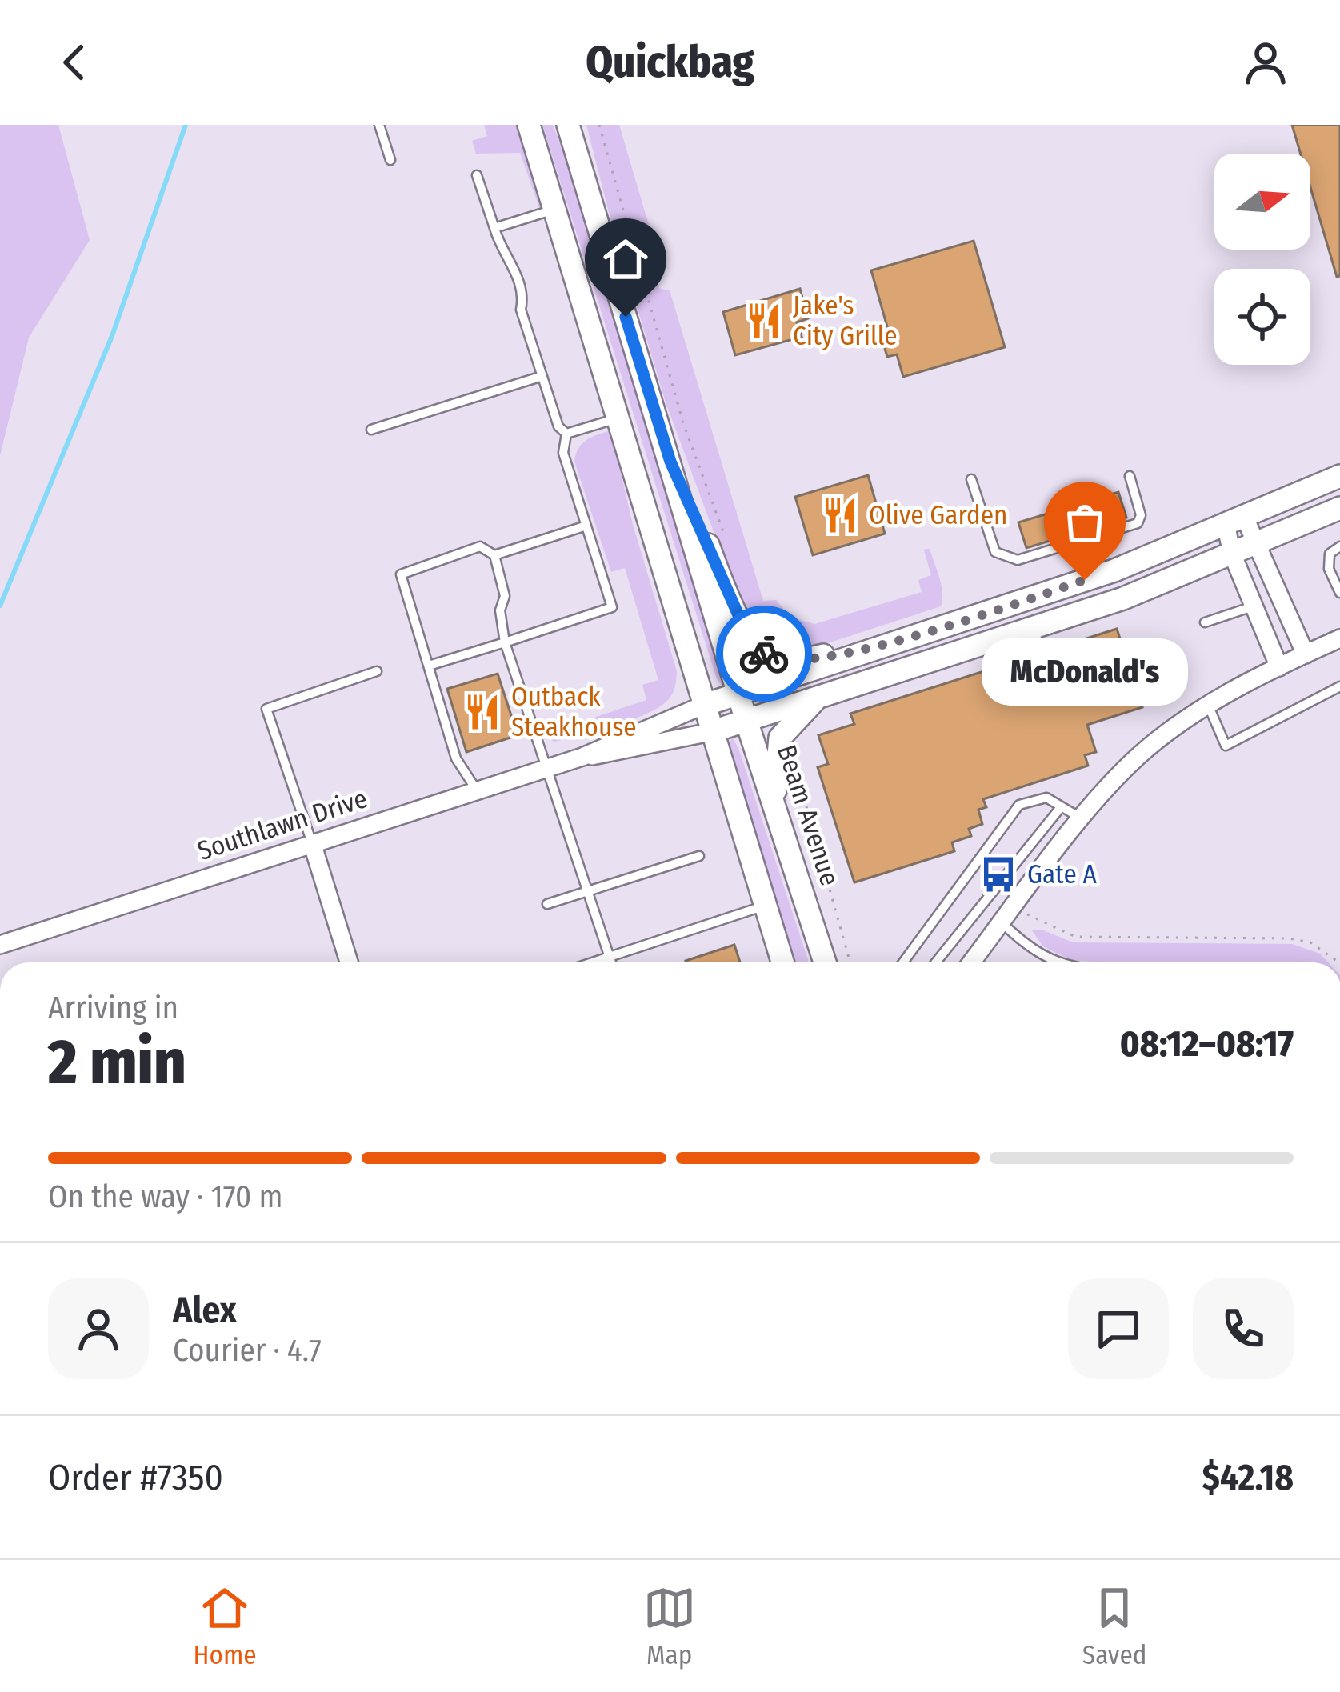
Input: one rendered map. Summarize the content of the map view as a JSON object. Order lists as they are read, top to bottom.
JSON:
{
  "streets": {
    "street": ["Beam Avenue", "Southlawn Drive"]
  },
  "crossings": [
    ["Beam Avenue", "Southlawn Drive"]
  ],
  "places": {
    "restaurant": ["Jake's City Grille", "Olive Garden", "Outback Steakhouse"],
    "other": ["McDonald's"],
    "bus stop": ["Gate A"]
  },
  "north": "right",
  "page": {
    "header": "Quickbag",
    "bubble": "McDonald's",
    "heading": ["2 min", "Arriving in", "08:12–08:17"],
    "panel": [
      "Alex",
      "Courier · 4.7",
      "Order #7350",
      "$42.18"
    ],
    "bar": "On the way · 170 m",
    "tabs": ["Home", "Map", "Saved"]
  }
}
